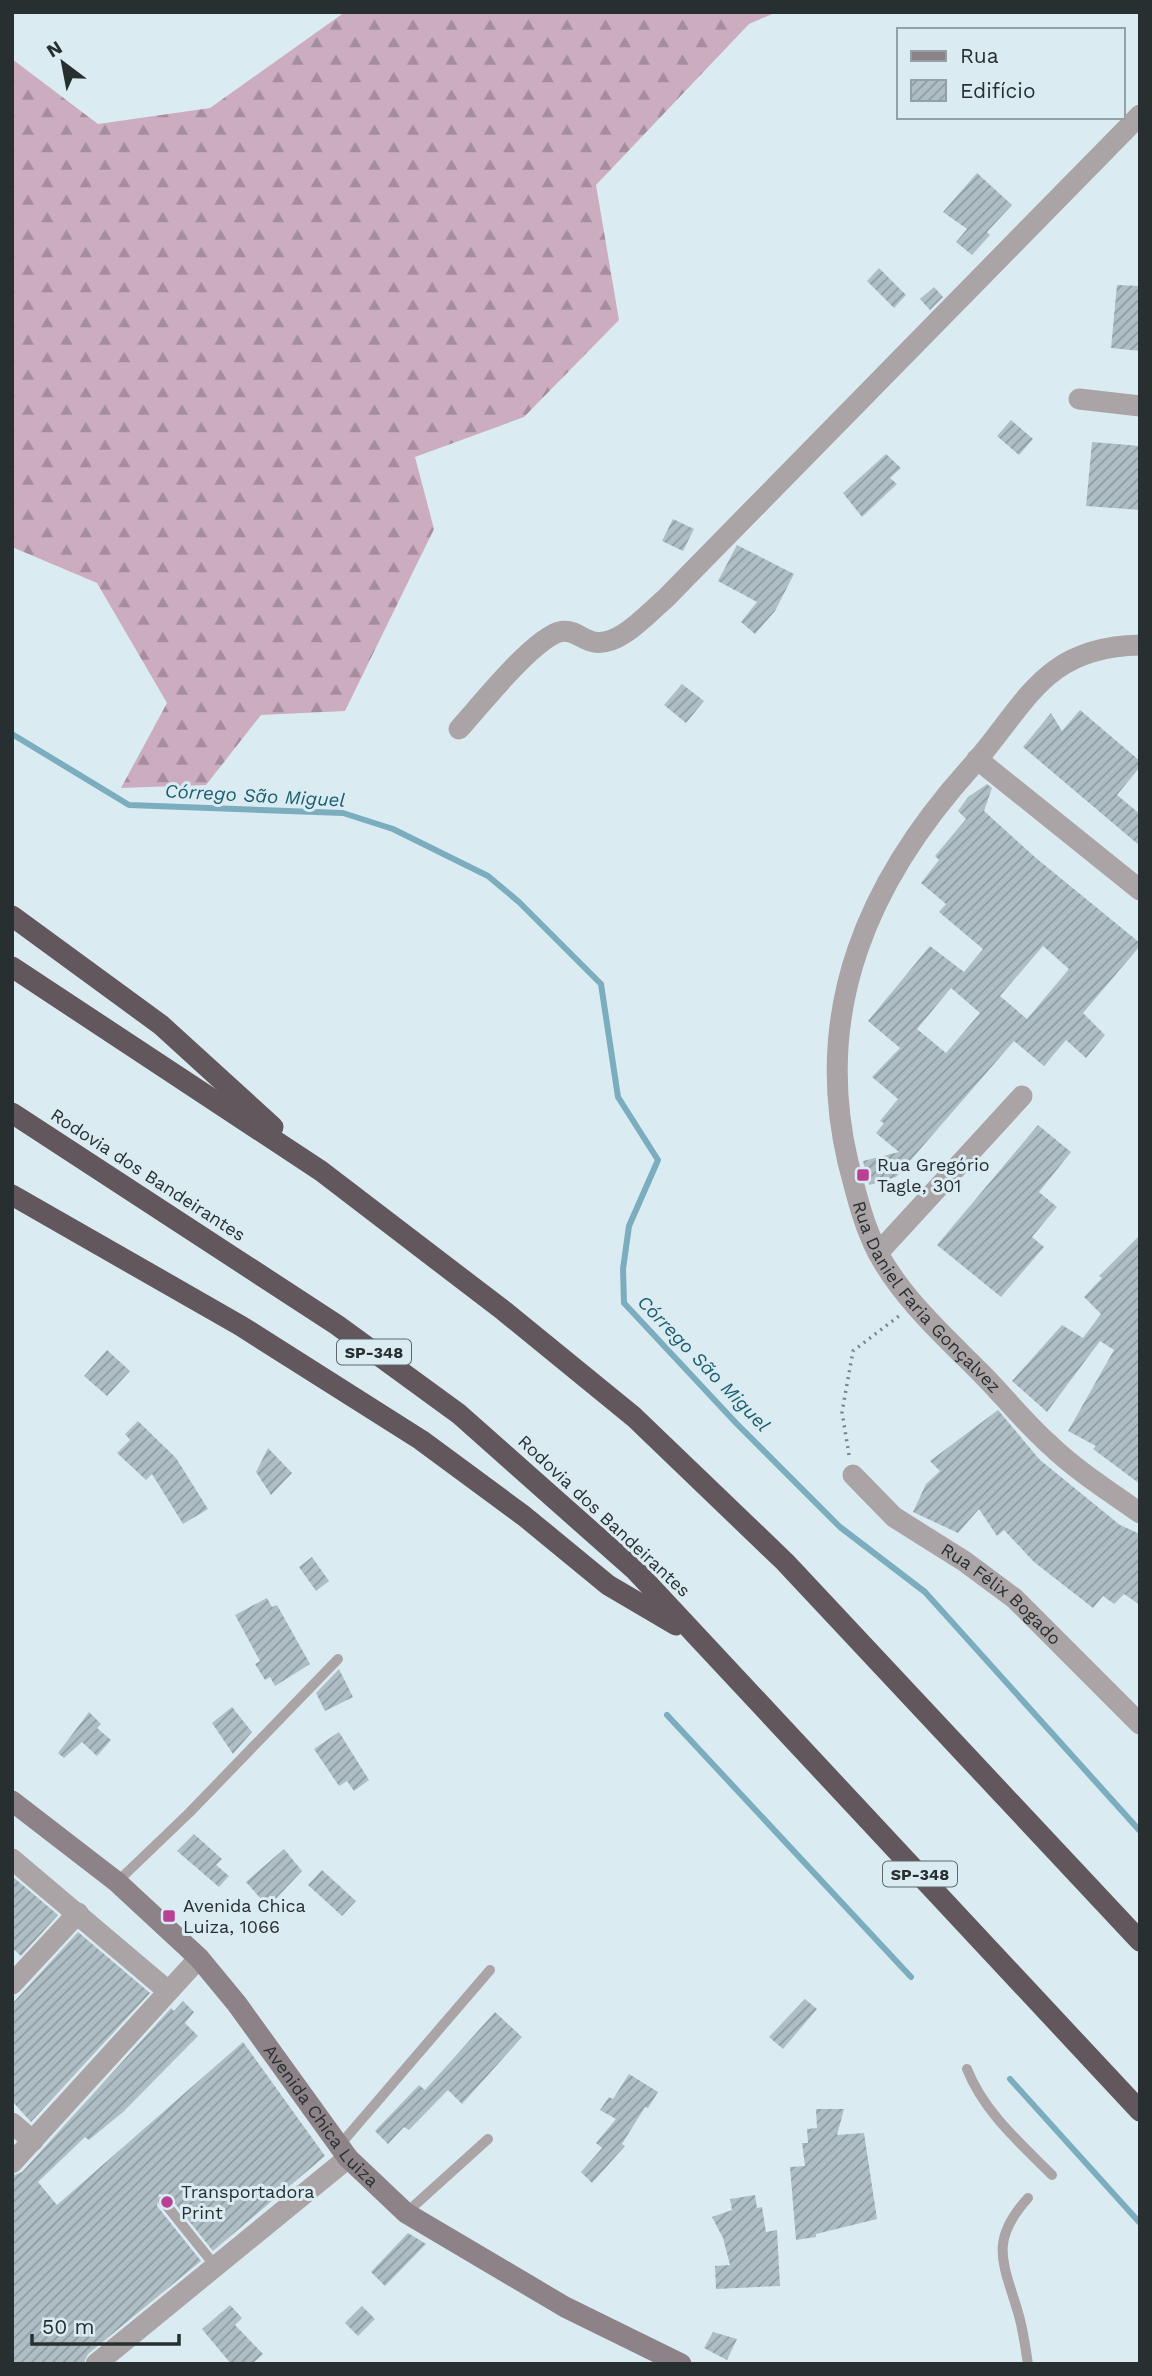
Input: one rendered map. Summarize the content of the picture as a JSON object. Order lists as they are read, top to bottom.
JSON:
{
  "streets": {
    "highway": ["Rodovia dos Bandeirantes", "SP-348"],
    "main road": ["Avenida Chica Luiza"],
    "street": ["Rua Daniel Faria Gonçalvez", "Rua Félix Bogado"]
  },
  "water": ["Córrego São Miguel"],
  "places": {
    "transit": ["Rua Gregório Tagle, 301", "Avenida Chica Luiza, 1066"],
    "other": ["Transportadora Print"]
  },
  "legend": ["Rua", "Edifício"],
  "scale_bar": "50 m",
  "north": "top left"
}
